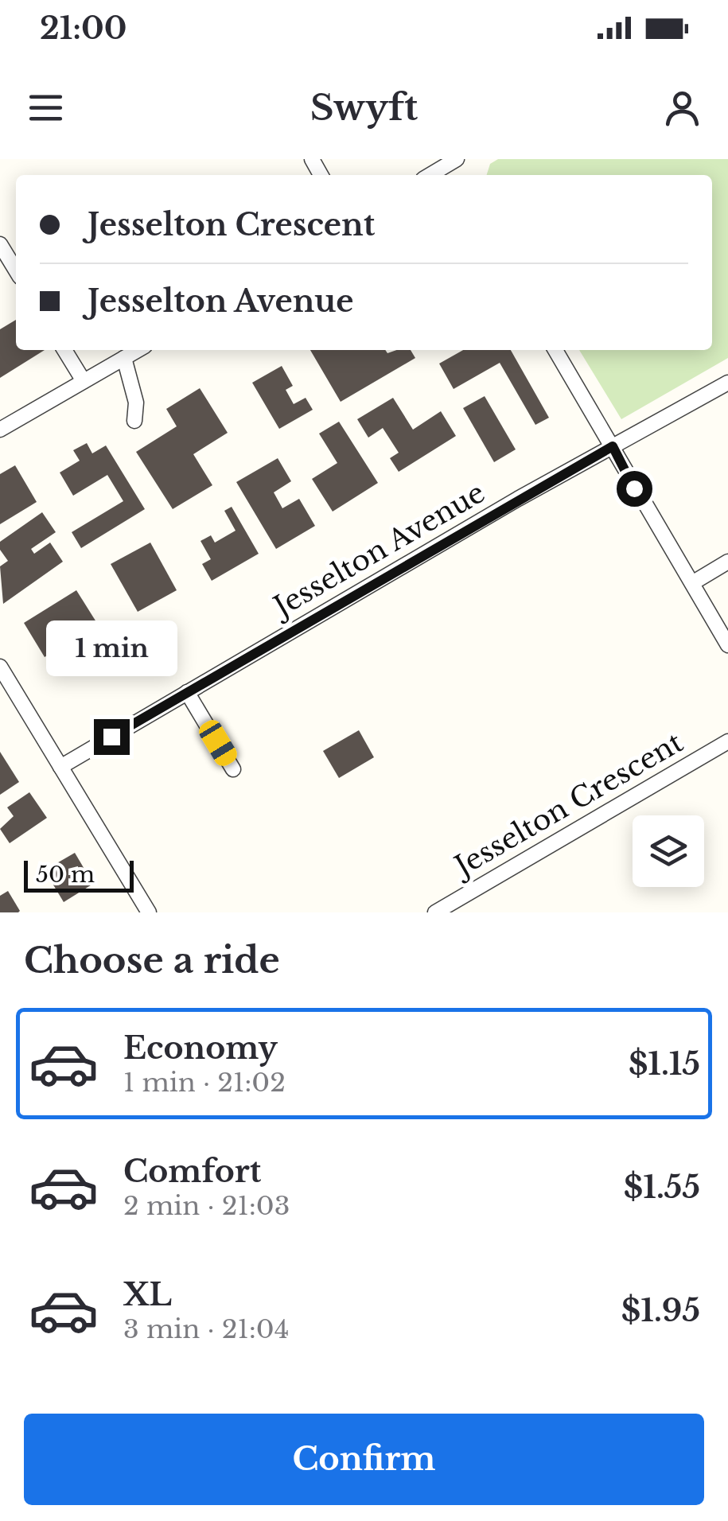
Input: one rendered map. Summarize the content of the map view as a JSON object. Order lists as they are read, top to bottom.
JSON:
{
  "streets": {
    "street": ["Jesselton Avenue", "Jesselton Crescent"]
  },
  "scale_bar": "50 m",
  "page": {
    "status": "21:00",
    "header": "Swyft",
    "banner": ["Jesselton Crescent", "Jesselton Avenue"],
    "bubble": "1 min",
    "scale": "50 m",
    "heading": "Choose a ride",
    "list": [
      {
        "name": "Economy",
        "note": "1 min · 21:02",
        "value": "$1.15"
      },
      {
        "name": "Comfort",
        "note": "2 min · 21:03",
        "value": "$1.55"
      },
      {
        "name": "XL",
        "note": "3 min · 21:04",
        "value": "$1.95"
      }
    ],
    "buttons": "Confirm"
  }
}
